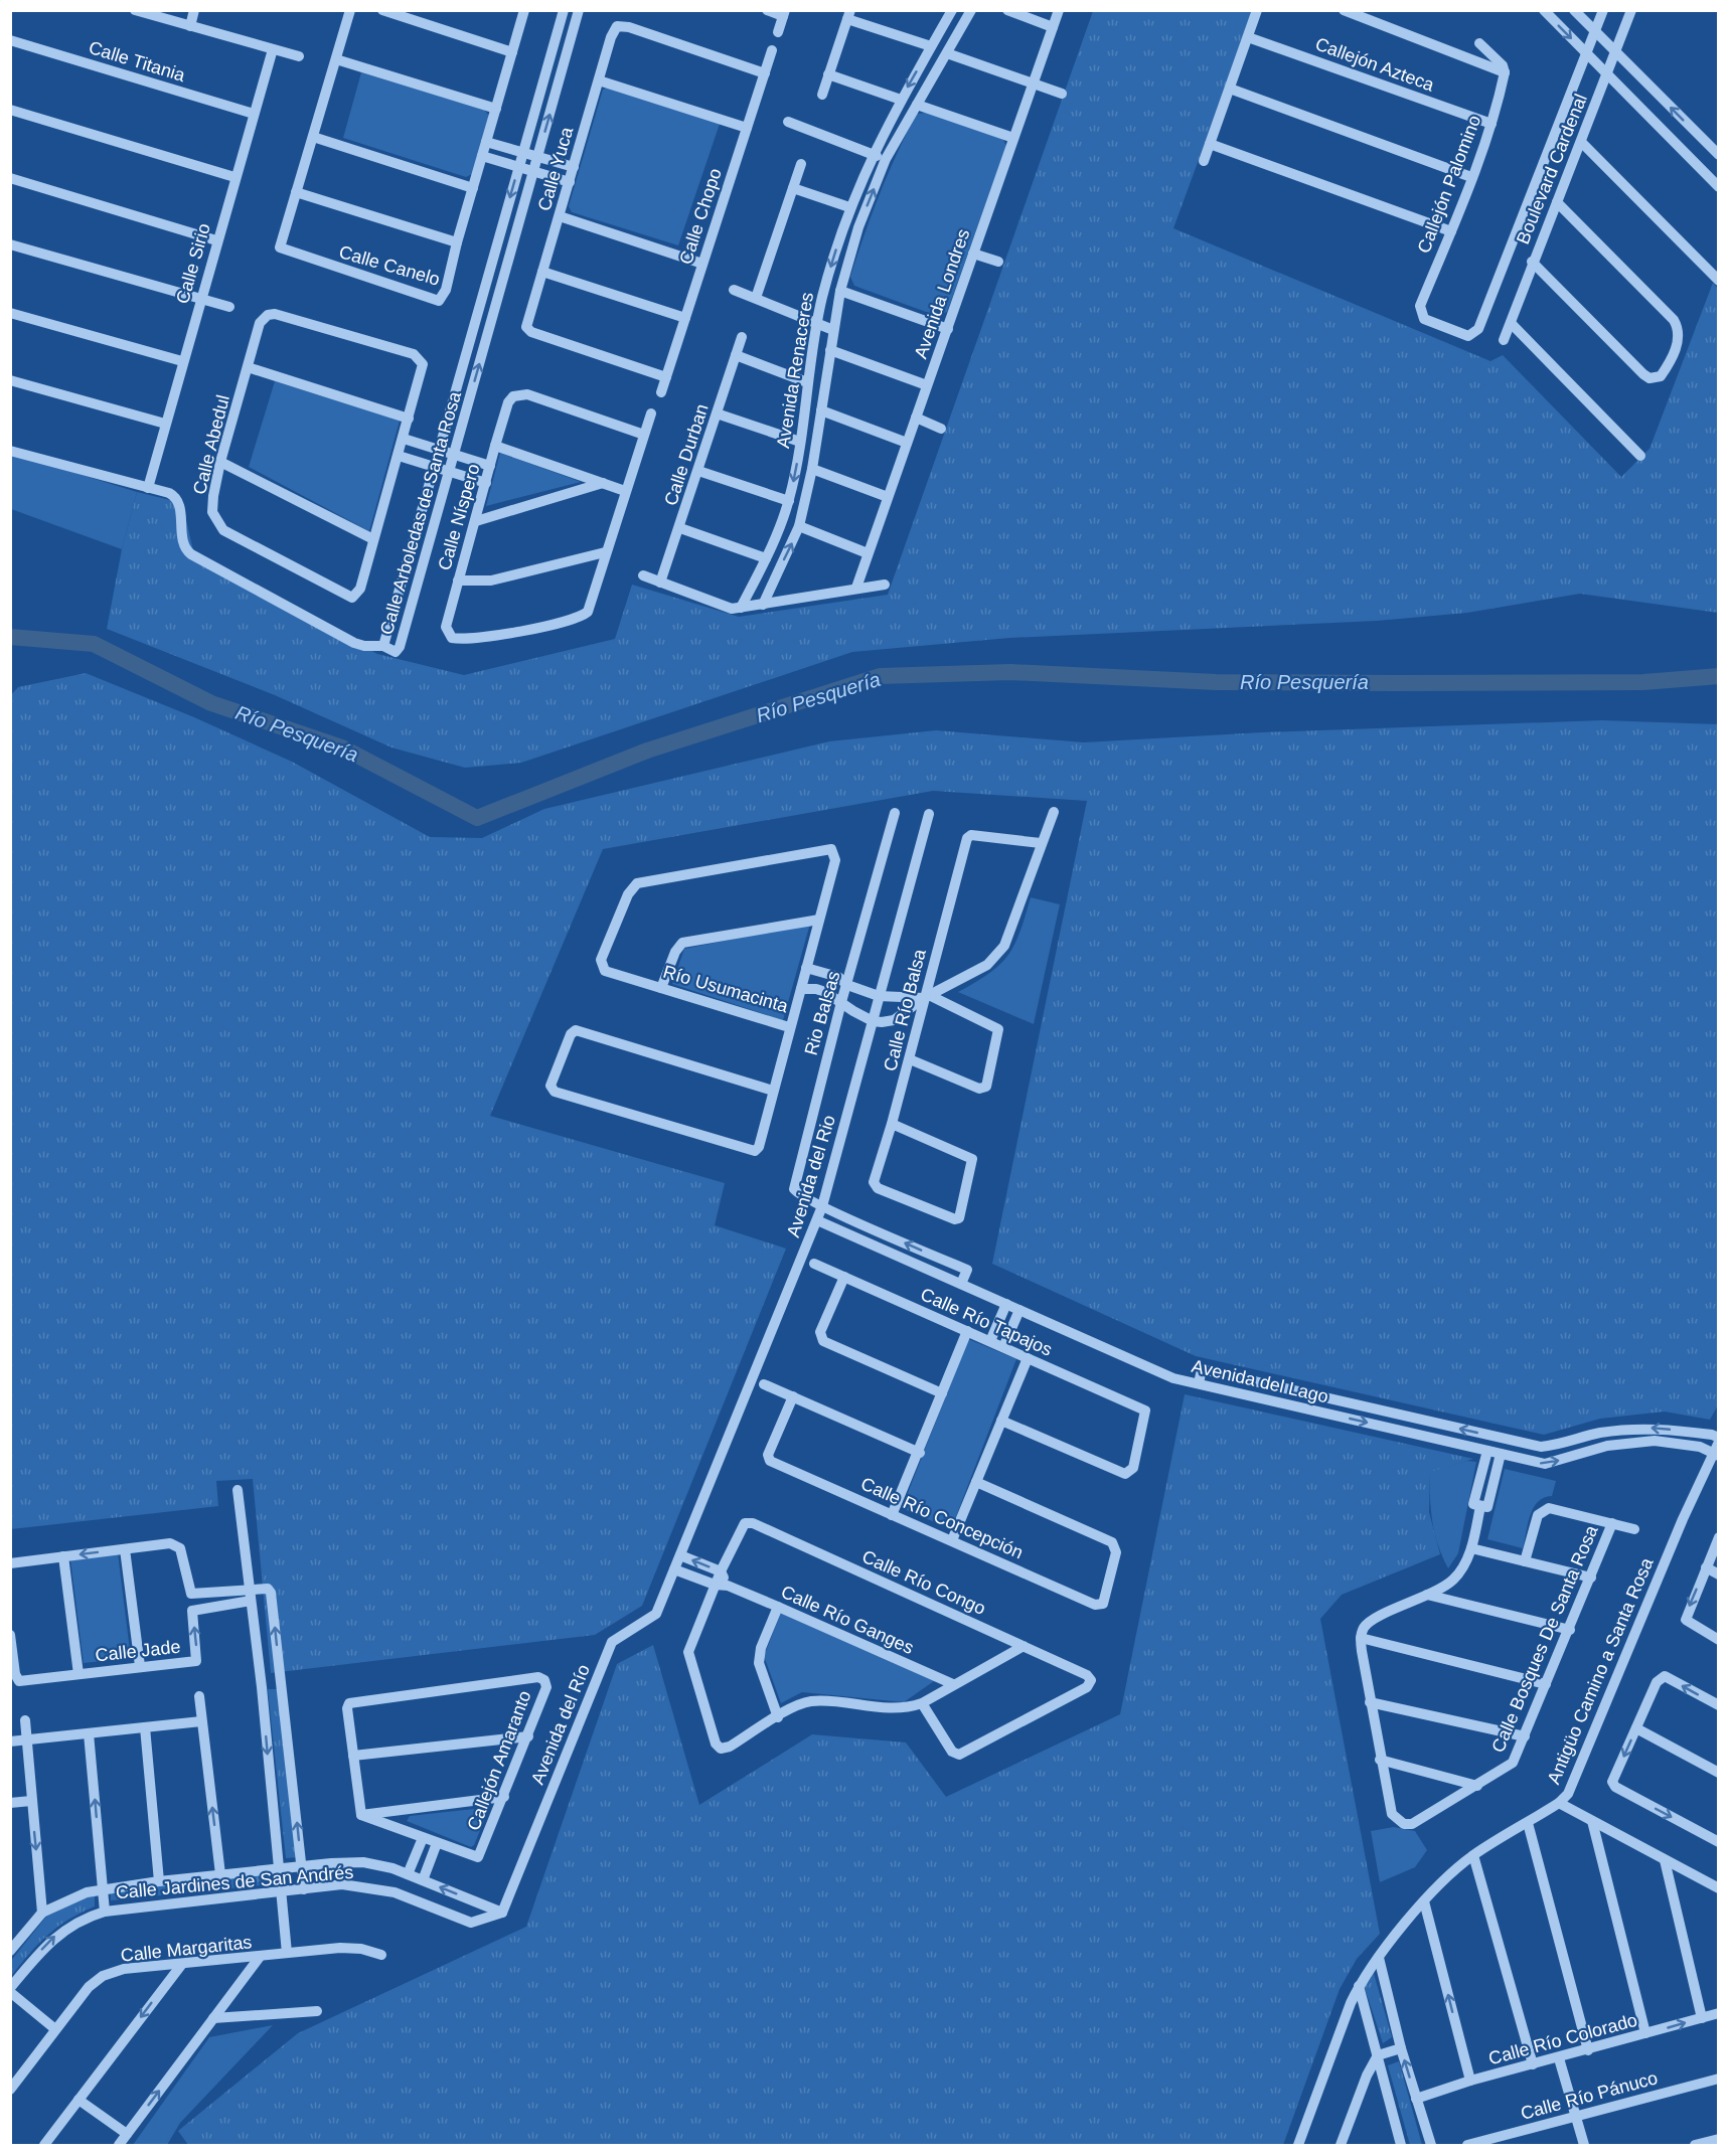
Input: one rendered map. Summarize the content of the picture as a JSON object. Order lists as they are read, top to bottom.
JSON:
{
  "streets": {
    "street": [
      "Calle Titania",
      "Callejón Azteca",
      "Calle Yuca",
      "Boulevard Cardenal",
      "Callejón Palomino",
      "Calle Chopo",
      "Calle Sirio",
      "Calle Canelo",
      "Avenida Londres",
      "Avenida Renaceres",
      "Calle Abedul",
      "Calle Durban",
      "Calle Arboledas de Santa Rosa",
      "Calle Níspero",
      "Río Usumacinta",
      "Calle Río Balsa",
      "Rio Balsas",
      "Avenida del Rio",
      "Calle Río Tapajos",
      "Avenida del Lago",
      "Calle Río Concepción",
      "Calle Río Congo",
      "Calle Río Ganges",
      "Calle Bosques De Santa Rosa",
      "Calle Jade",
      "Antigüo Camino a Santa Rosa",
      "Avenida del Río",
      "Callejón Amaranto",
      "Calle Jardines de San Andrés",
      "Calle Margaritas",
      "Calle Río Colorado",
      "Calle Río Pánuco"
    ]
  },
  "crossings": [
    ["Calle Titania", "Calle Sirio"],
    ["Callejón Azteca", "Callejón Palomino"],
    ["Calle Yuca", "Calle Chopo"],
    ["Boulevard Cardenal", "Callejón Palomino"],
    ["Rio Balsas", "Avenida del Rio"],
    ["Avenida del Rio", "Avenida del Lago"],
    ["Avenida del Rio", "Calle Río Ganges"],
    ["Avenida del Rio", "Avenida del Río"],
    ["Avenida del Lago", "Antigüo Camino a Santa Rosa"],
    ["Calle Río Ganges", "Avenida del Río"],
    ["Avenida del Río", "Calle Jardines de San Andrés"]
  ],
  "water": ["Río Pesquería"]
}
